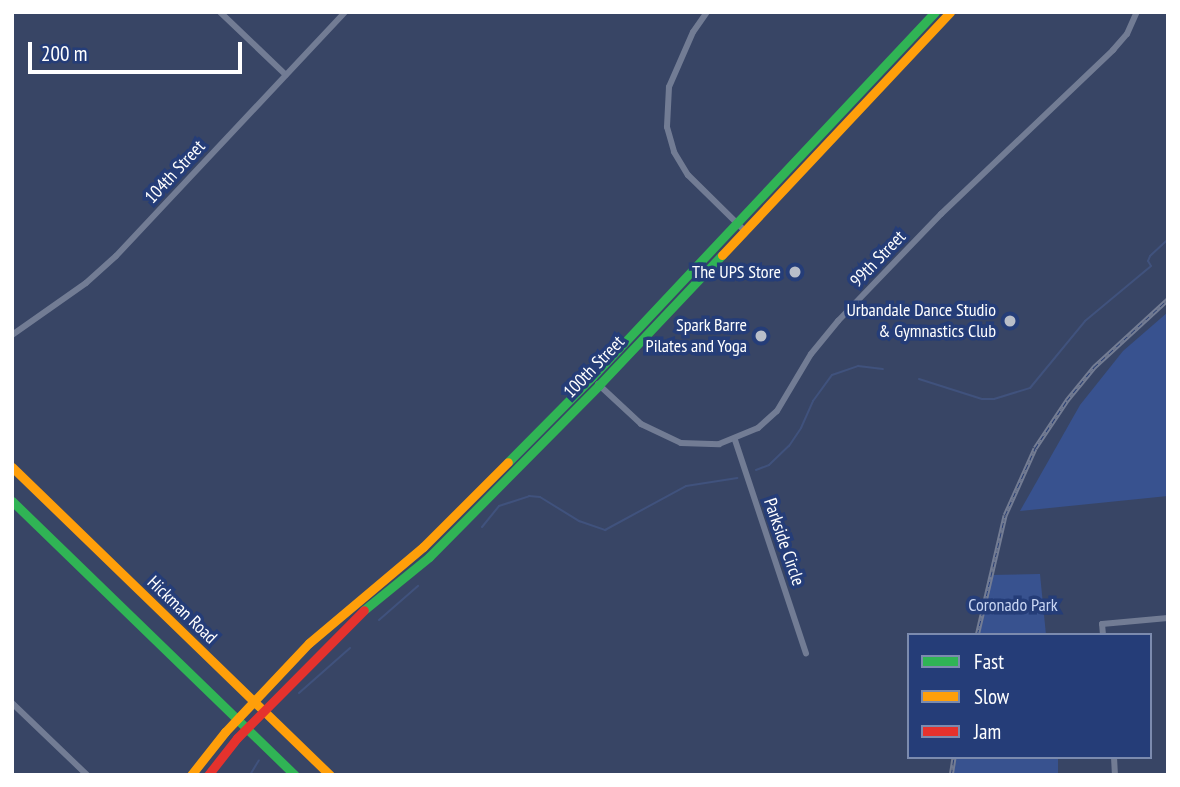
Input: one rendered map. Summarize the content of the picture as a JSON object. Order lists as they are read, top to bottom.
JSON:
{
  "streets": {
    "main road": ["100th Street", "Hickman Road"],
    "street": ["104th Street", "99th Street", "Parkside Circle"]
  },
  "crossings": [
    ["99th Street", "100th Street"],
    ["99th Street", "Parkside Circle"],
    ["100th Street", "Hickman Road"]
  ],
  "parks": ["Coronado Park"],
  "places": ["The UPS Store", "Urbandale Dance Studio & Gymnastics Club", "Spark Barre Pilates and Yoga"],
  "legend": ["Fast", "Slow", "Jam"],
  "scale_bar": "200 m"
}
